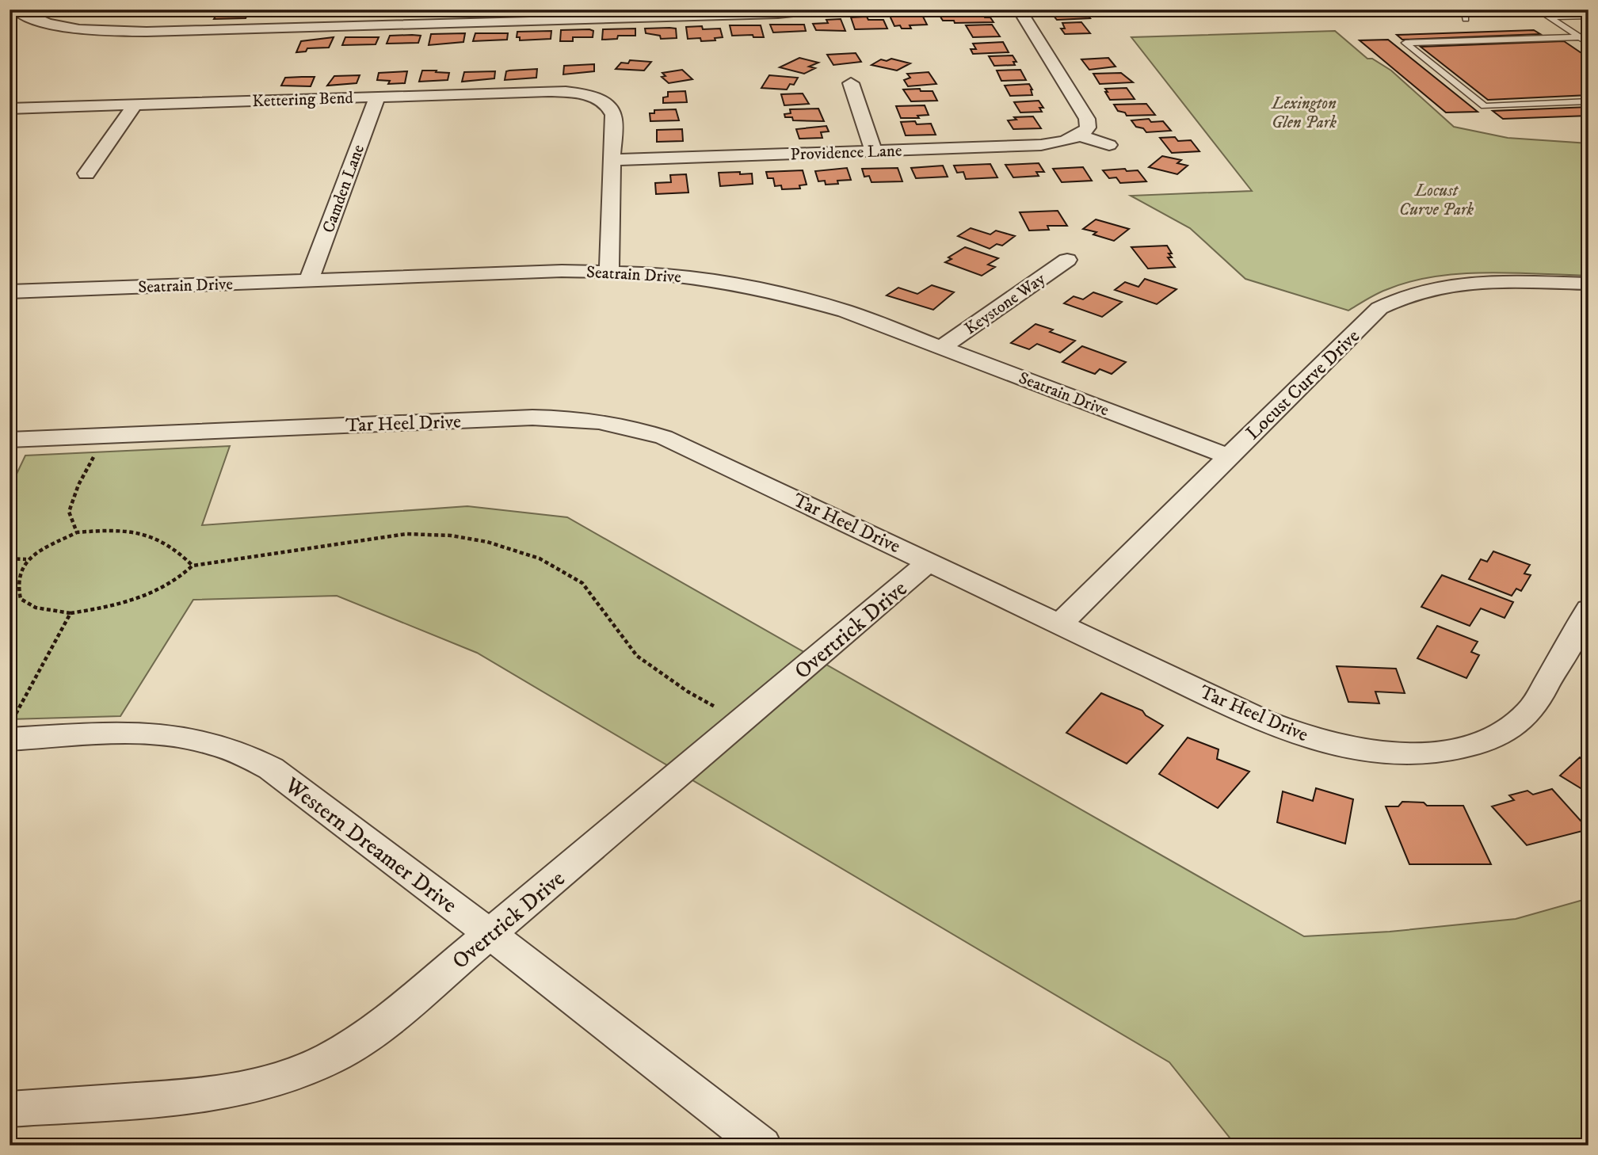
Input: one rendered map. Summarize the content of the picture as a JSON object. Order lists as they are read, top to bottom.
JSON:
{
  "streets": {
    "street": [
      "Kettering Bend",
      "Providence Lane",
      "Camden Lane",
      "Seatrain Drive",
      "Keystone Way",
      "Locust Curve Drive",
      "Tar Heel Drive",
      "Overtrick Drive",
      "Western Dreamer Drive"
    ]
  },
  "crossings": [
    ["Kettering Bend", "Camden Lane"],
    ["Camden Lane", "Seatrain Drive"],
    ["Seatrain Drive", "Keystone Way"],
    ["Seatrain Drive", "Locust Curve Drive"],
    ["Locust Curve Drive", "Tar Heel Drive"],
    ["Tar Heel Drive", "Overtrick Drive"],
    ["Overtrick Drive", "Western Dreamer Drive"]
  ],
  "parks": ["Lexington Glen Park", "Locust Curve Park"]
}
